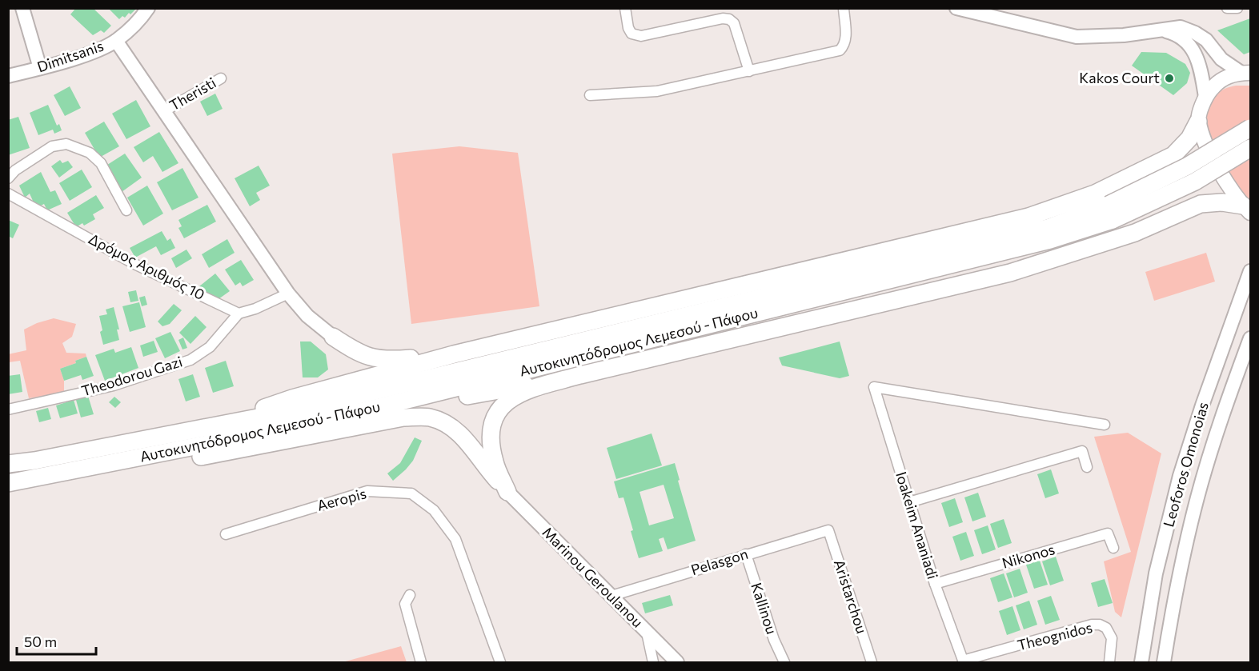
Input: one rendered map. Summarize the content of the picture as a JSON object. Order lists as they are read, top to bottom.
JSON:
{
  "streets": {
    "highway": ["Αυτοκινητόδρομος Λεμεσού - Πάφου"],
    "street": [
      "Dimitsanis",
      "Theristi",
      "Δρόμος Αριθμός 10",
      "Theodorou Gazi",
      "Leoforos Omonoias",
      "Aeropis",
      "Ioakeim Ananiadi",
      "Nikonos",
      "Pelasgon",
      "Marinou Geroulanou",
      "Aristarchou",
      "Kallinou",
      "Theognidos"
    ]
  },
  "crossings": [
    ["Δρόμος Αριθμός 10", "Theodorou Gazi"],
    ["Ioakeim Ananiadi", "Nikonos"],
    ["Ioakeim Ananiadi", "Theognidos"],
    ["Pelasgon", "Marinou Geroulanou"],
    ["Pelasgon", "Aristarchou"],
    ["Pelasgon", "Kallinou"]
  ],
  "places": ["Kakos Court"],
  "scale_bar": "50 m"
}
